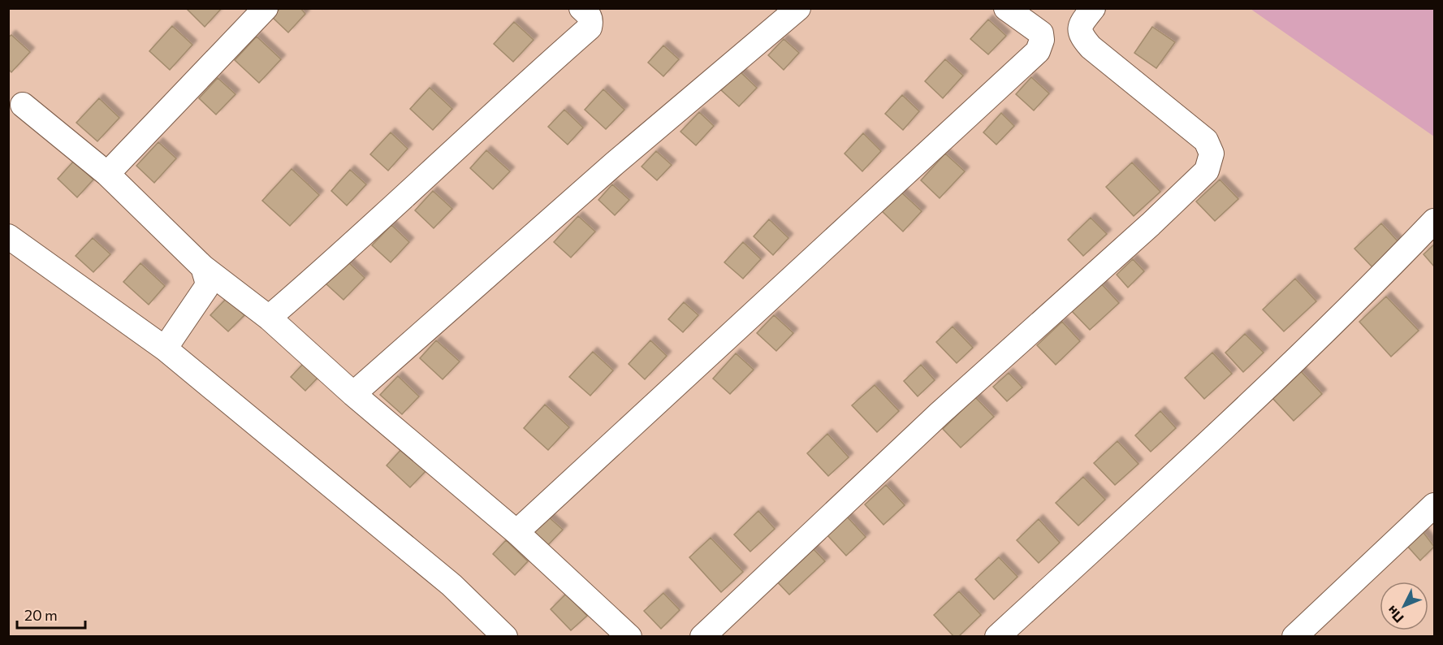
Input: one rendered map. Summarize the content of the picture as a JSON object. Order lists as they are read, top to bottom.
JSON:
{
  "scale_bar": "20 m",
  "north": "bottom left"
}
